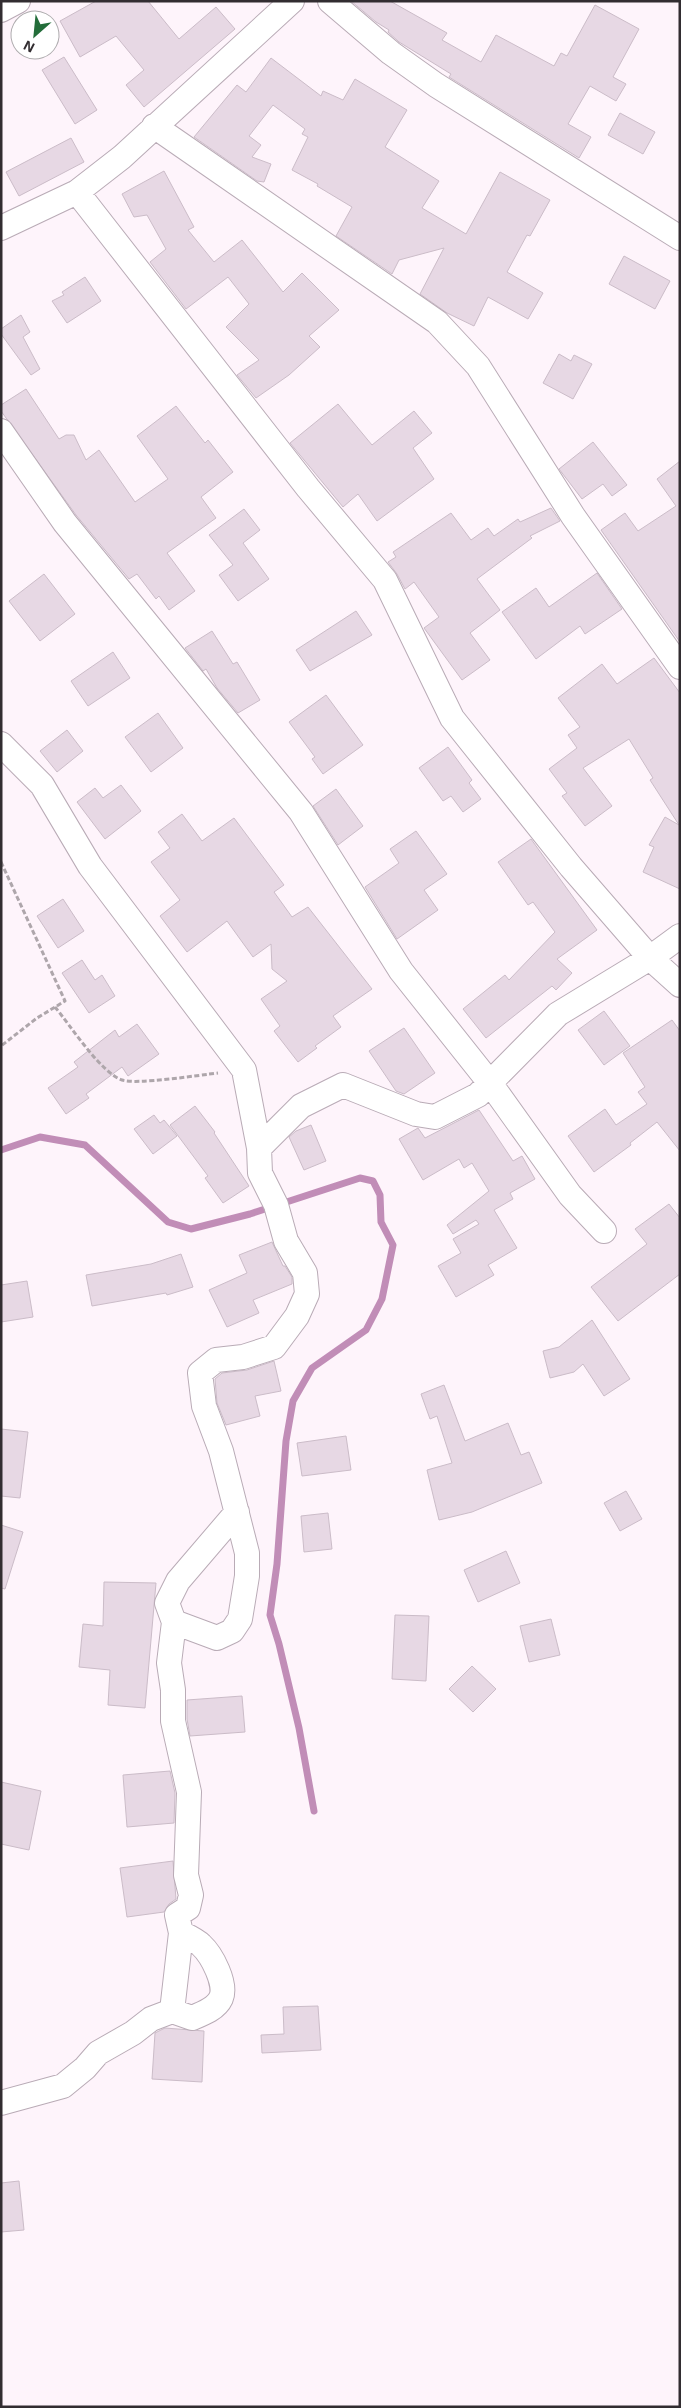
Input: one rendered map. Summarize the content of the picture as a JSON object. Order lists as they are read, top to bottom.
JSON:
{
  "north": "bottom left"
}
